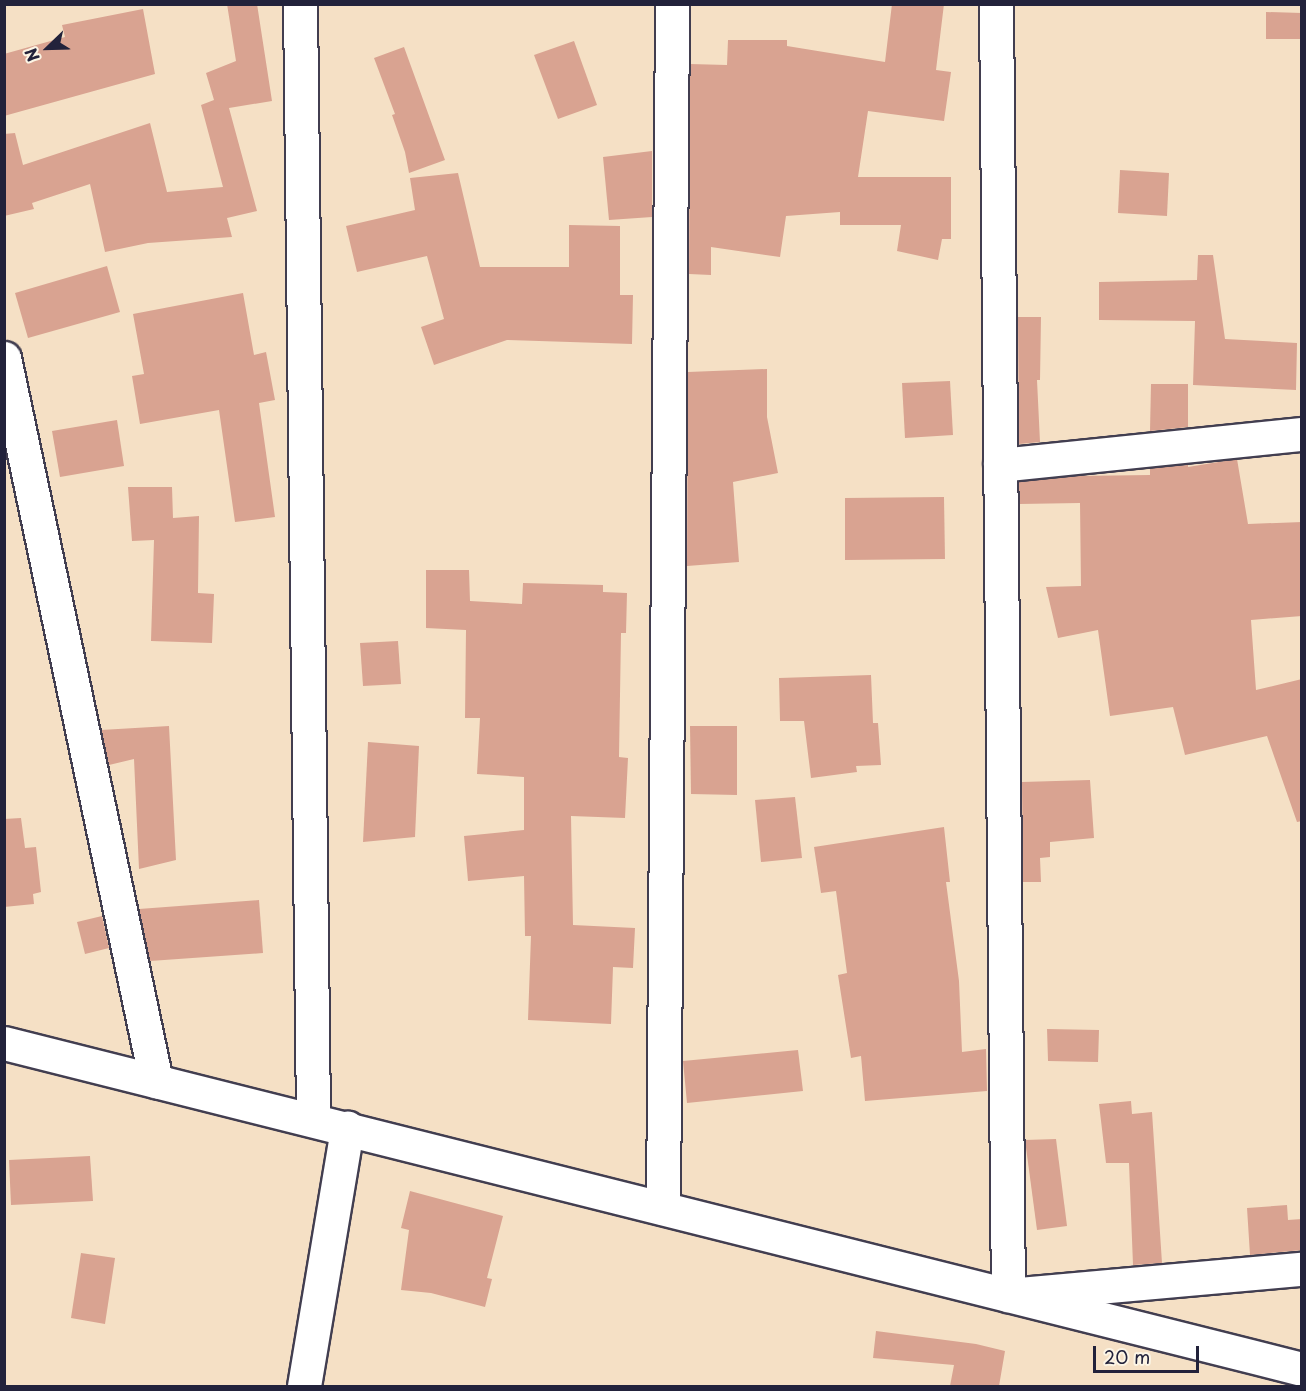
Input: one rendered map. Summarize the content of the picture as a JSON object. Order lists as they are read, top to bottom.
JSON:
{
  "scale_bar": "20 m",
  "north": "bottom left"
}
